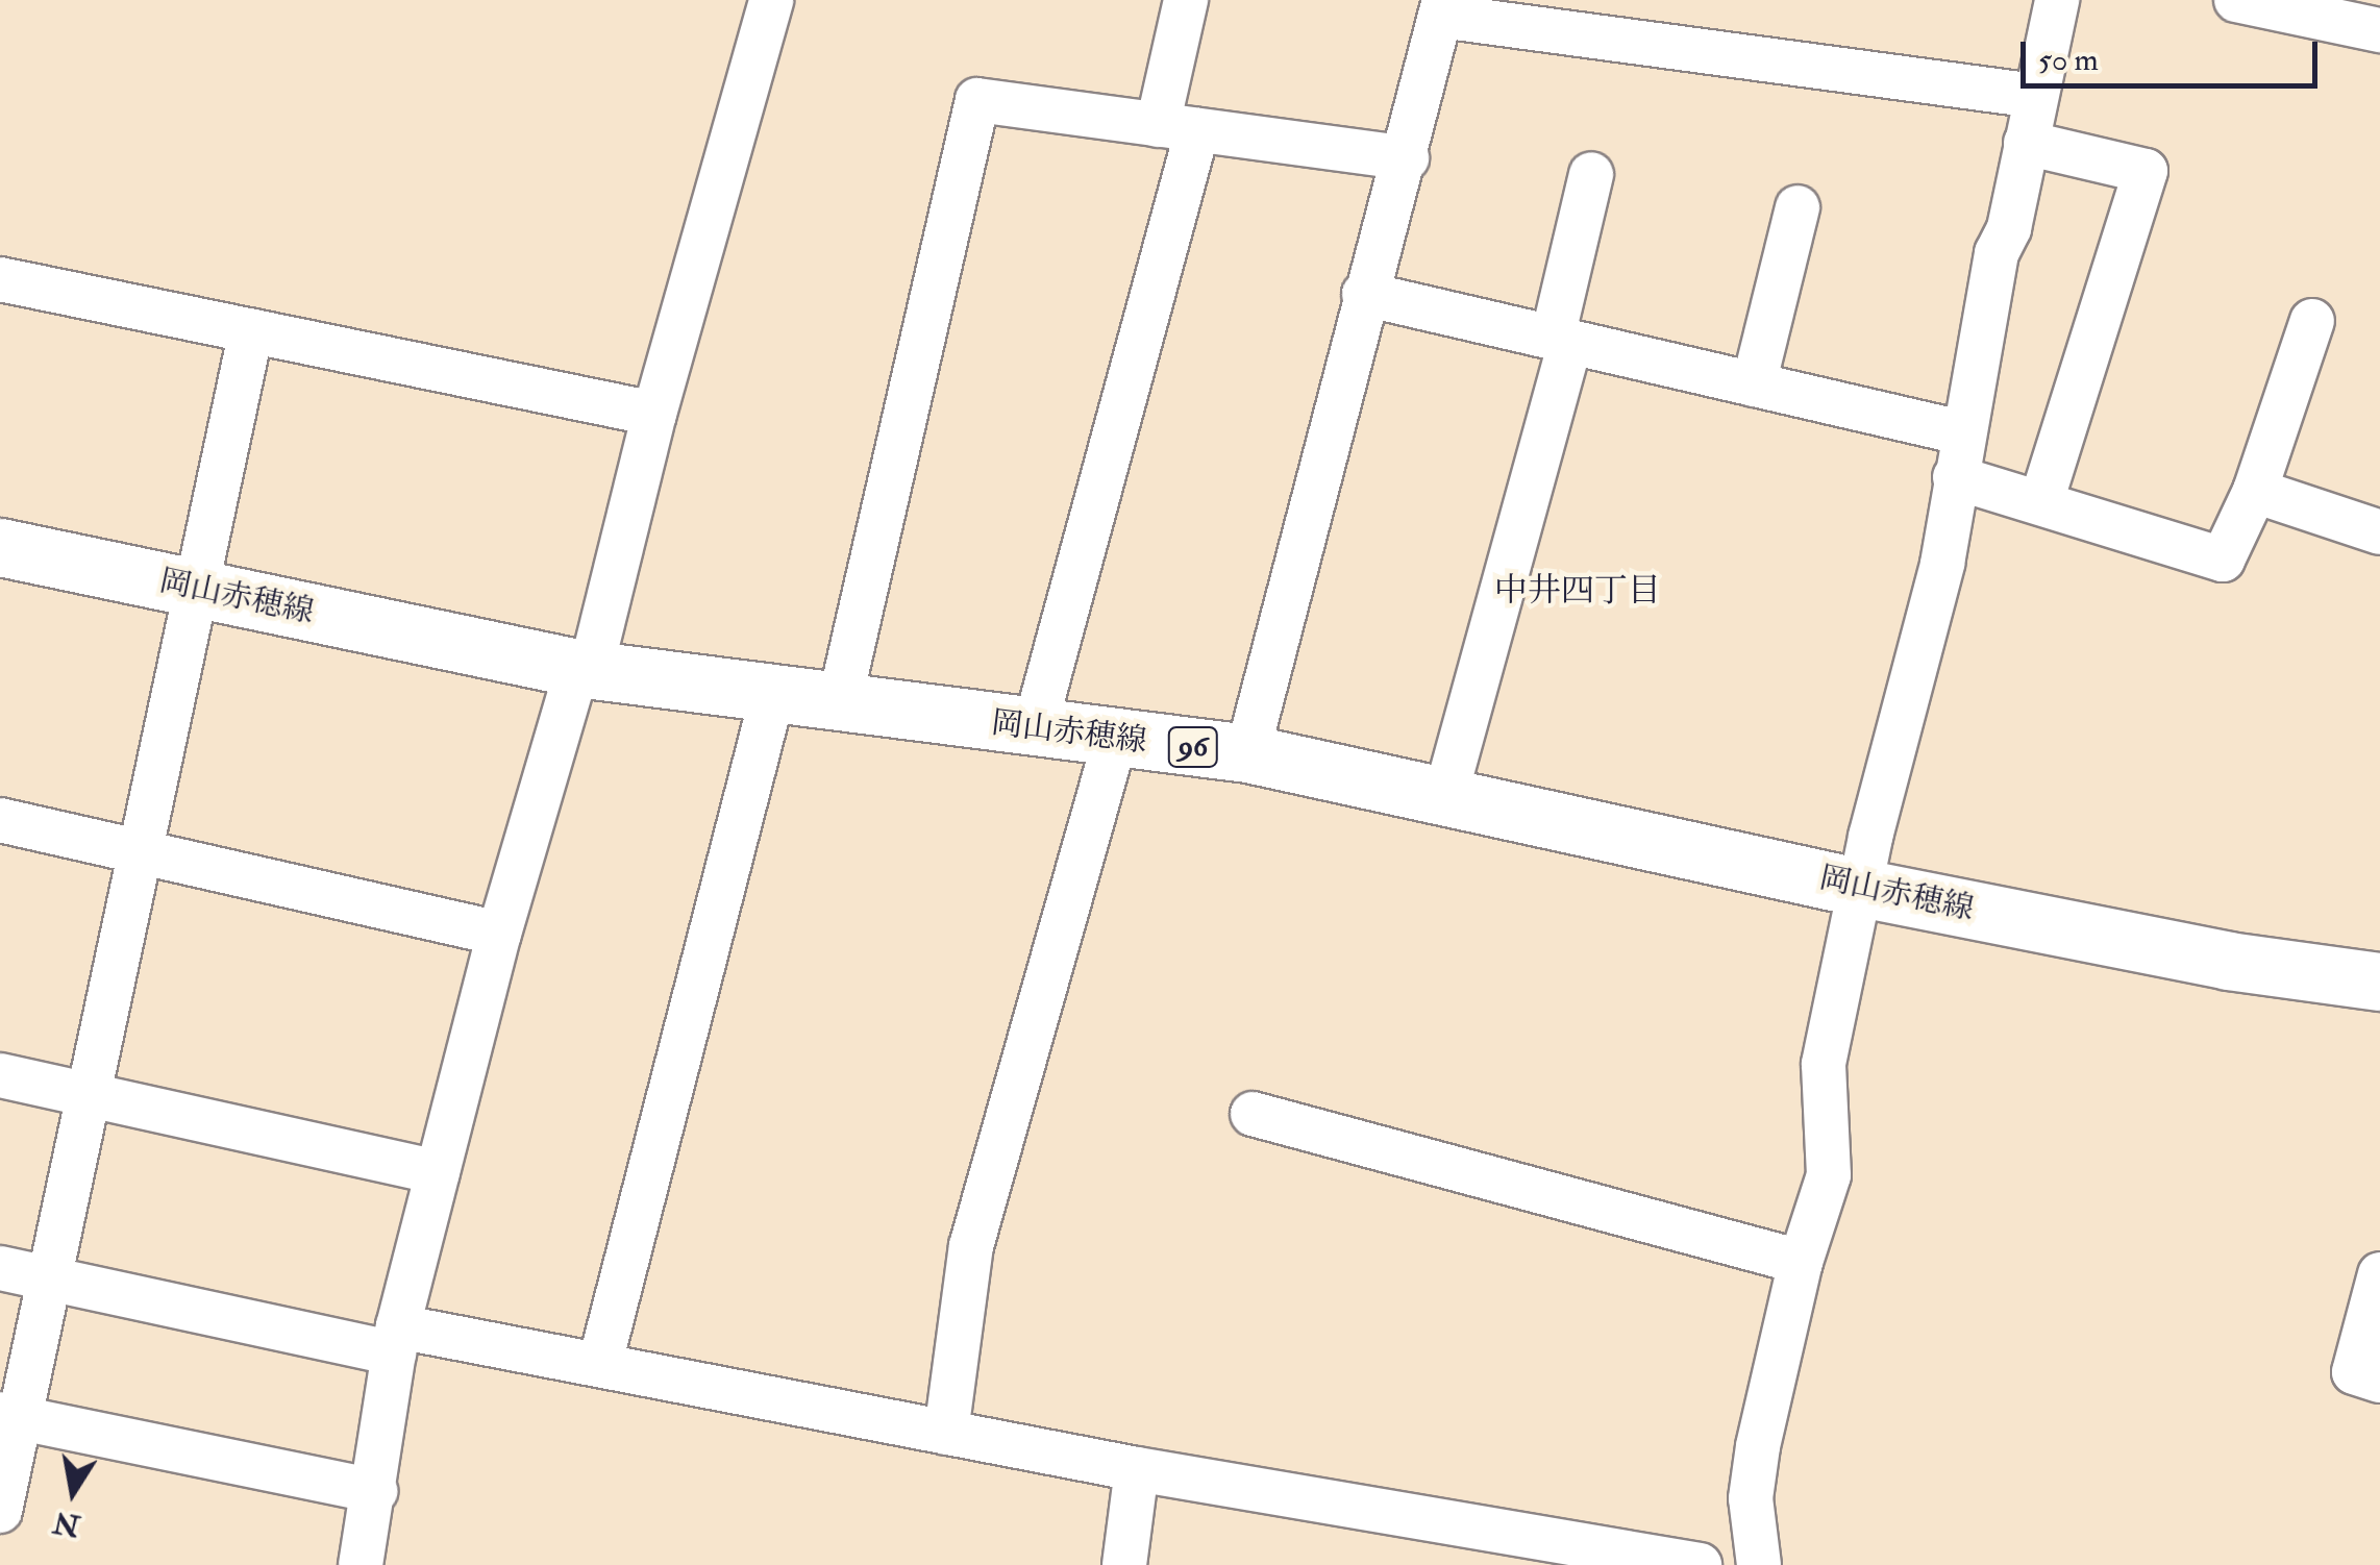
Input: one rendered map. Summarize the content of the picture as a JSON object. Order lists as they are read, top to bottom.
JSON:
{
  "streets": {
    "main road": ["岡山赤穂線", "96"]
  },
  "districts": ["中井四丁目"],
  "scale_bar": "50 m",
  "north": "bottom"
}
